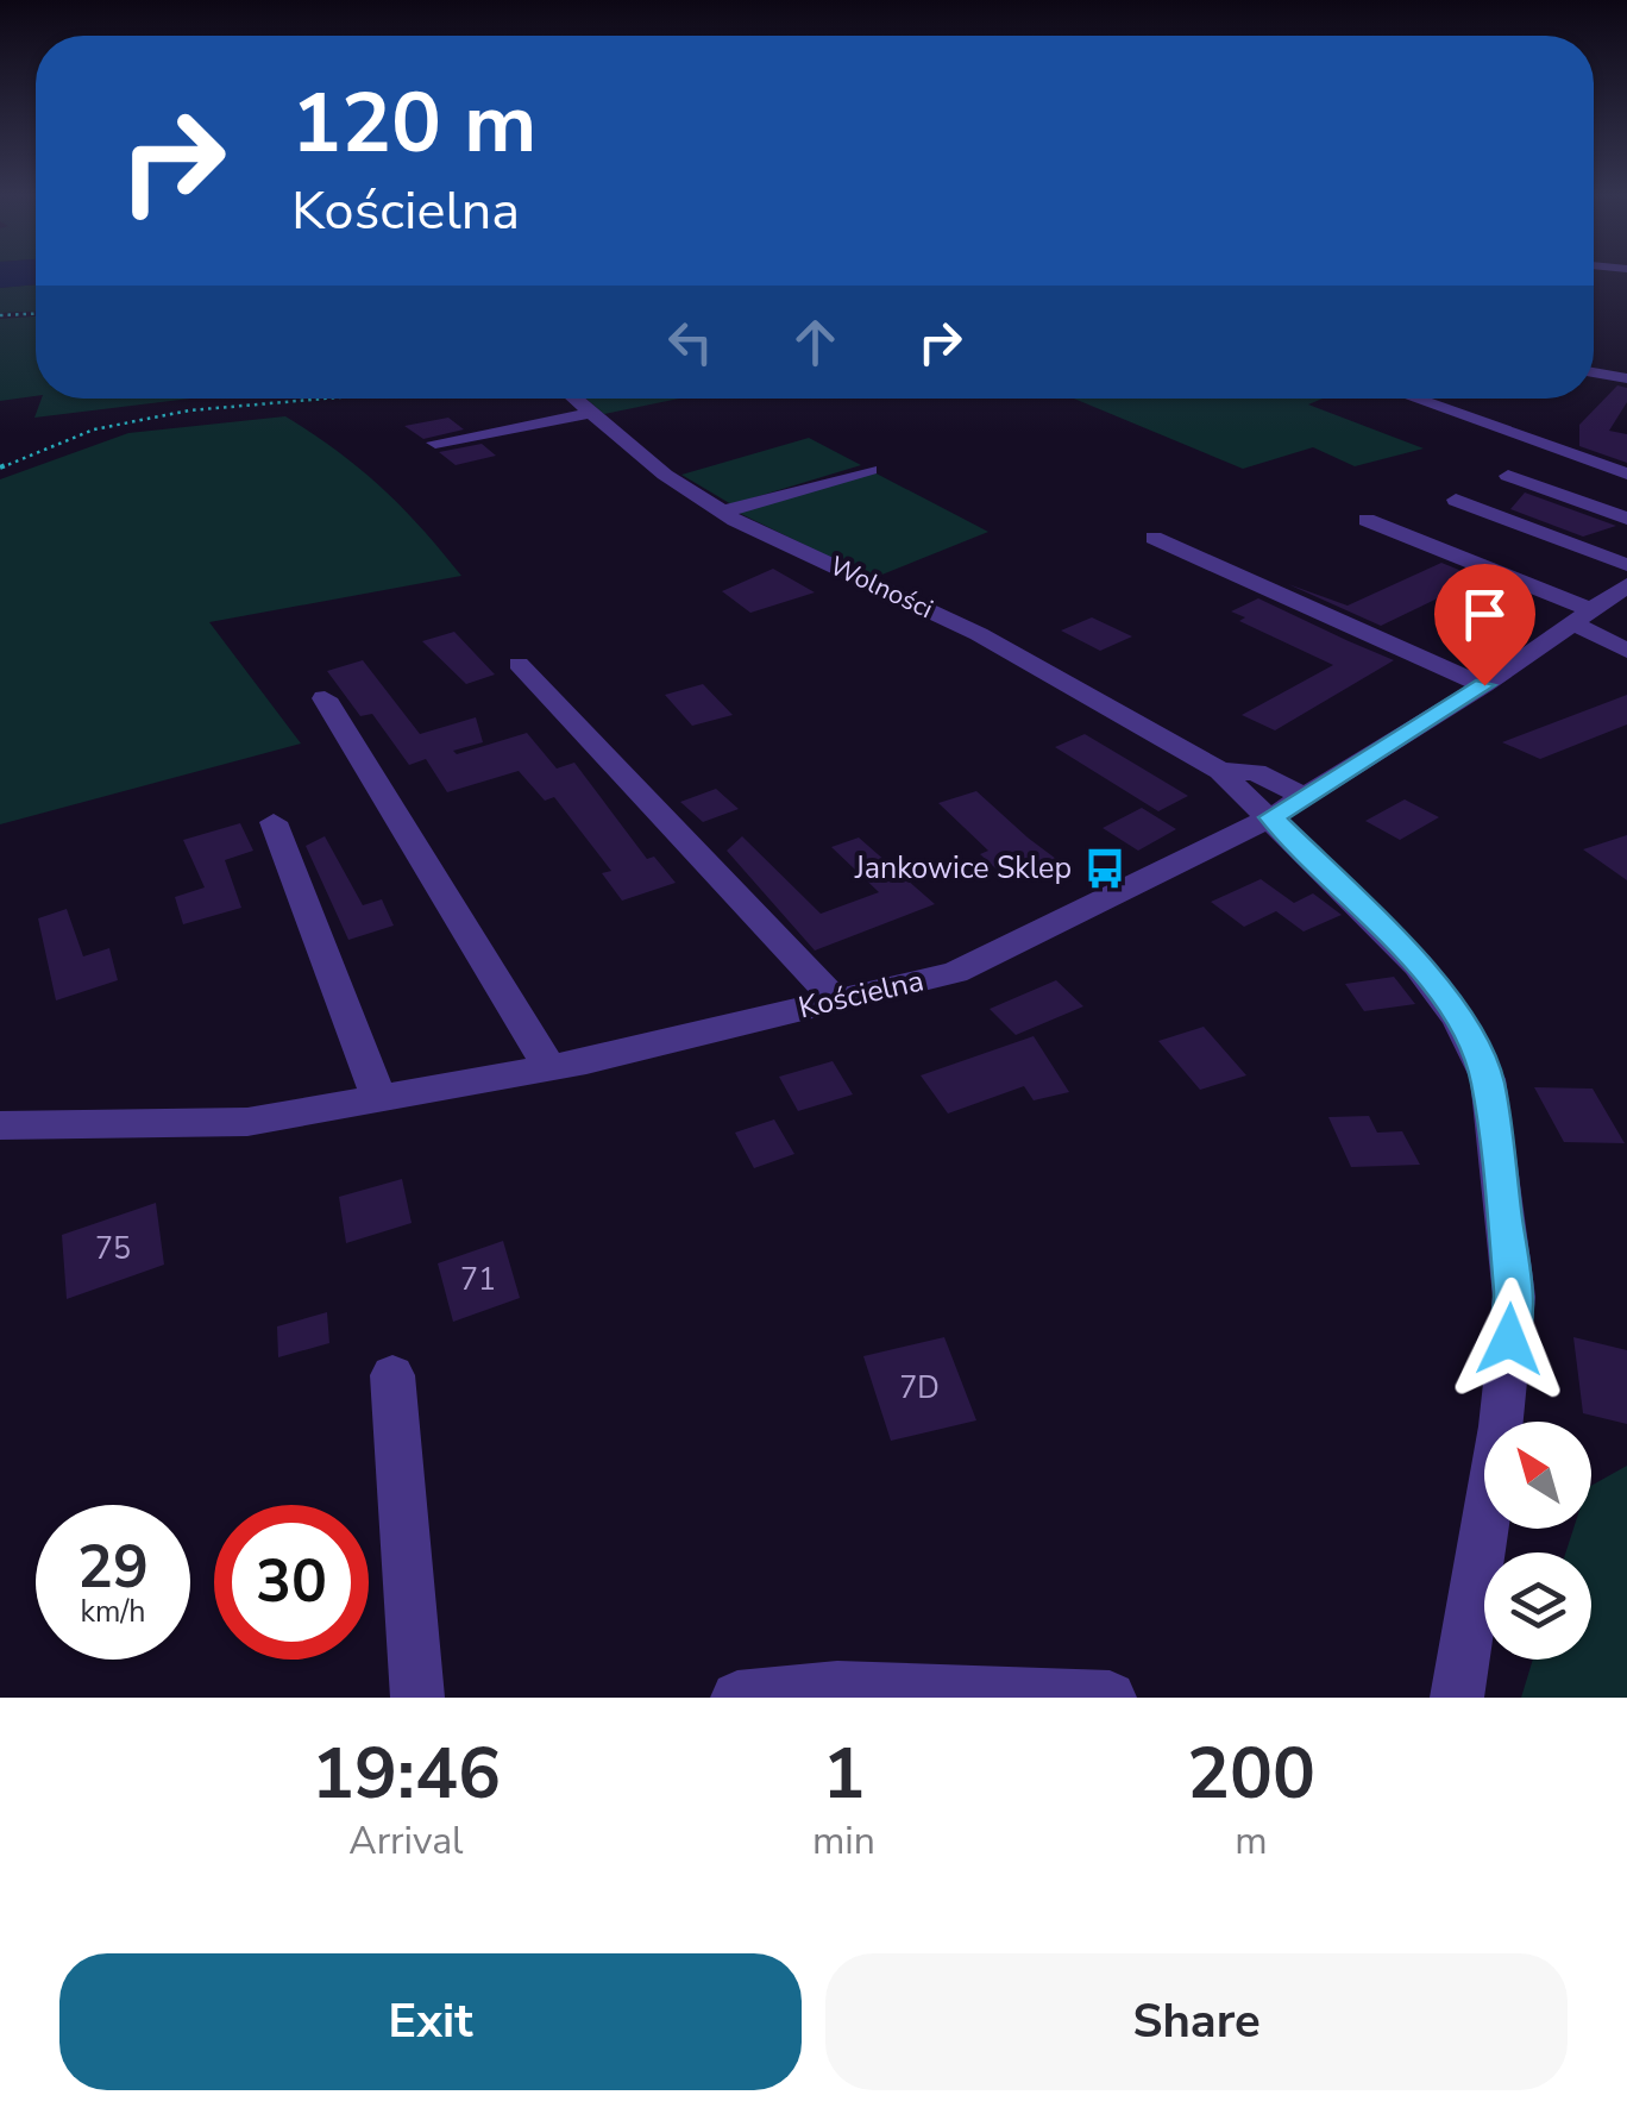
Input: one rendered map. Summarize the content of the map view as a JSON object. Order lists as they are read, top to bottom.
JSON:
{
  "streets": {
    "street": ["Wolności", "Kościelna"]
  },
  "crossings": [
    ["Wolności", "Kościelna"]
  ],
  "places": {
    "bus stop": ["Jankowice Sklep"]
  },
  "house_numbers": ["75", "71", "7D"],
  "north": "top left",
  "page": {
    "turn": ["120 m", "Kościelna"],
    "speed": "29 km/h",
    "limit": "30",
    "eta": [
      "19:46",
      "Arrival",
      "1",
      "min",
      "200",
      "m"
    ],
    "buttons": ["Exit", "Share"]
  }
}
